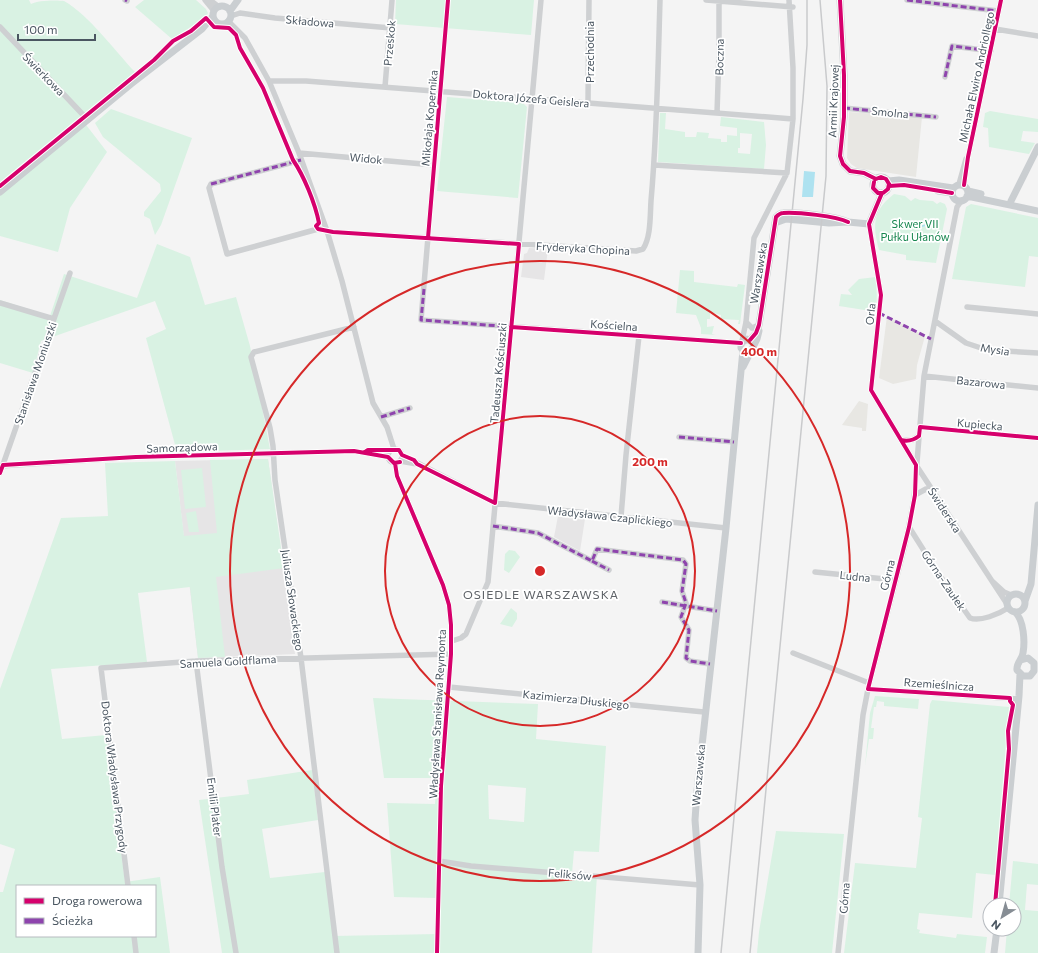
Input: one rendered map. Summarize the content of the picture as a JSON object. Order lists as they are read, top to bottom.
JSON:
{
  "streets": {
    "main road": [
      "Armii Krajowej",
      "Warszawska",
      "Orla",
      "Świderska"
    ],
    "street": [
      "Składowa",
      "Przeskok",
      "Przechodnia",
      "Boczna",
      "Świerkowa",
      "Michała Elwiro Andriollego",
      "Doktora Józefa Geislera",
      "Smolna",
      "Mikołaja Kopernika",
      "Widok",
      "Fryderyka Chopina",
      "Kościelna",
      "Mysia",
      "Stanisława Moniuszki",
      "Tadeusza Kościuszki",
      "Bazarowa",
      "Kupiecka",
      "Samorządowa",
      "Władysława Czaplickiego",
      "Górna",
      "Ludna",
      "Górna-Zaułek",
      "Juliusza Słowackiego",
      "Samuela Goldflama",
      "Rzemieślnicza",
      "Kazimierza Dłuskiego",
      "Władysława Stanisława Reymonta",
      "Doktora Władysława Przygody",
      "Emilii Plater",
      "Feliksów"
    ]
  },
  "crossings": [
    ["Składowa", "Przeskok"],
    ["Przeskok", "Doktora Józefa Geislera"],
    ["Przechodnia", "Doktora Józefa Geislera"],
    ["Boczna", "Doktora Józefa Geislera"],
    ["Michała Elwiro Andriollego", "Mysia"],
    ["Michała Elwiro Andriollego", "Bazarowa"],
    ["Michała Elwiro Andriollego", "Kupiecka"],
    ["Michała Elwiro Andriollego", "Świderska"],
    ["Michała Elwiro Andriollego", "Górna"],
    ["Doktora Józefa Geislera", "Mikołaja Kopernika"],
    ["Doktora Józefa Geislera", "Fryderyka Chopina"],
    ["Doktora Józefa Geislera", "Warszawska"],
    ["Doktora Józefa Geislera", "Tadeusza Kościuszki"],
    ["Armii Krajowej", "Smolna"],
    ["Mikołaja Kopernika", "Widok"],
    ["Mikołaja Kopernika", "Fryderyka Chopina"],
    ["Mikołaja Kopernika", "Kościelna"],
    ["Fryderyka Chopina", "Tadeusza Kościuszki"],
    ["Warszawska", "Orla"],
    ["Warszawska", "Kościelna"],
    ["Warszawska", "Władysława Czaplickiego"],
    ["Warszawska", "Kazimierza Dłuskiego"],
    ["Warszawska", "Feliksów"],
    ["Orla", "Świderska"],
    ["Kościelna", "Tadeusza Kościuszki"],
    ["Stanisława Moniuszki", "Samorządowa"],
    ["Tadeusza Kościuszki", "Władysława Czaplickiego"],
    ["Tadeusza Kościuszki", "Władysława Stanisława Reymonta"],
    ["Samorządowa", "Juliusza Słowackiego"],
    ["Samorządowa", "Władysława Stanisława Reymonta"],
    ["Świderska", "Górna"],
    ["Świderska", "Górna-Zaułek"],
    ["Górna", "Ludna"],
    ["Górna", "Górna-Zaułek"],
    ["Górna", "Rzemieślnicza"],
    ["Juliusza Słowackiego", "Samuela Goldflama"],
    ["Samuela Goldflama", "Władysława Stanisława Reymonta"],
    ["Samuela Goldflama", "Doktora Władysława Przygody"],
    ["Samuela Goldflama", "Emilii Plater"],
    ["Kazimierza Dłuskiego", "Władysława Stanisława Reymonta"],
    ["Władysława Stanisława Reymonta", "Feliksów"]
  ],
  "districts": ["OSIEDLE WARSZAWSKA"],
  "parks": ["Skwer VII Pułku Ułanów"],
  "legend": ["Droga rowerowa", "Ścieżka"],
  "scale_bar": "100 m",
  "north": "bottom left",
  "rings": ["400 m", "200 m"]
}
